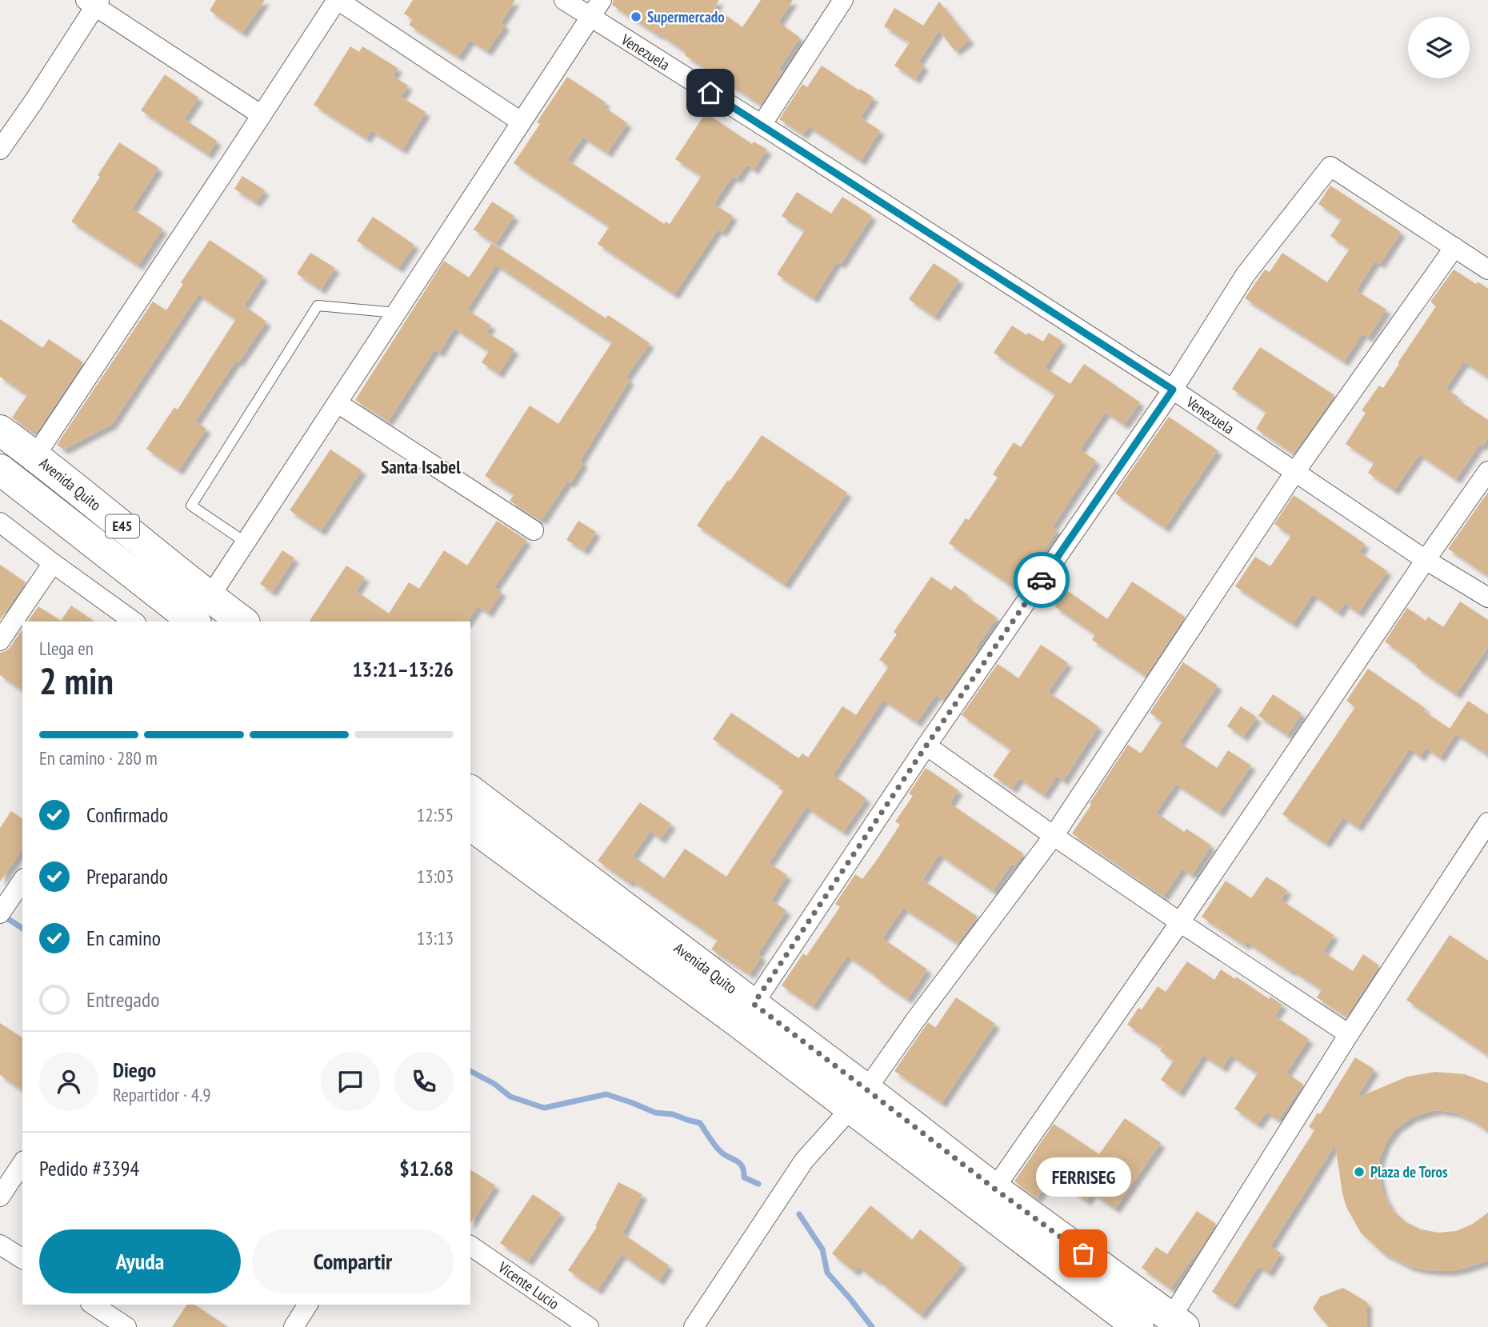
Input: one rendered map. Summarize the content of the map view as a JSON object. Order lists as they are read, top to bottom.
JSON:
{
  "streets": {
    "highway": ["Avenida Quito", "E45"],
    "street": ["Venezuela", "Vicente Lucio"]
  },
  "districts": ["Santa Isabel"],
  "places": ["Supermercado", "Plaza de Toros", "FERRISEG"],
  "page": {
    "heading": ["2 min", "Llega en", "13:21–13:26"],
    "panel": [
      "Diego",
      "Repartidor · 4.9",
      "Pedido #3394",
      "$12.68"
    ],
    "bar": "En camino · 280 m",
    "list": [
      ["Confirmado", "12:55"],
      ["Preparando", "13:03"],
      ["En camino", "13:13"],
      "Entregado"
    ],
    "bubble": "FERRISEG",
    "buttons": ["Ayuda", "Compartir"]
  }
}
